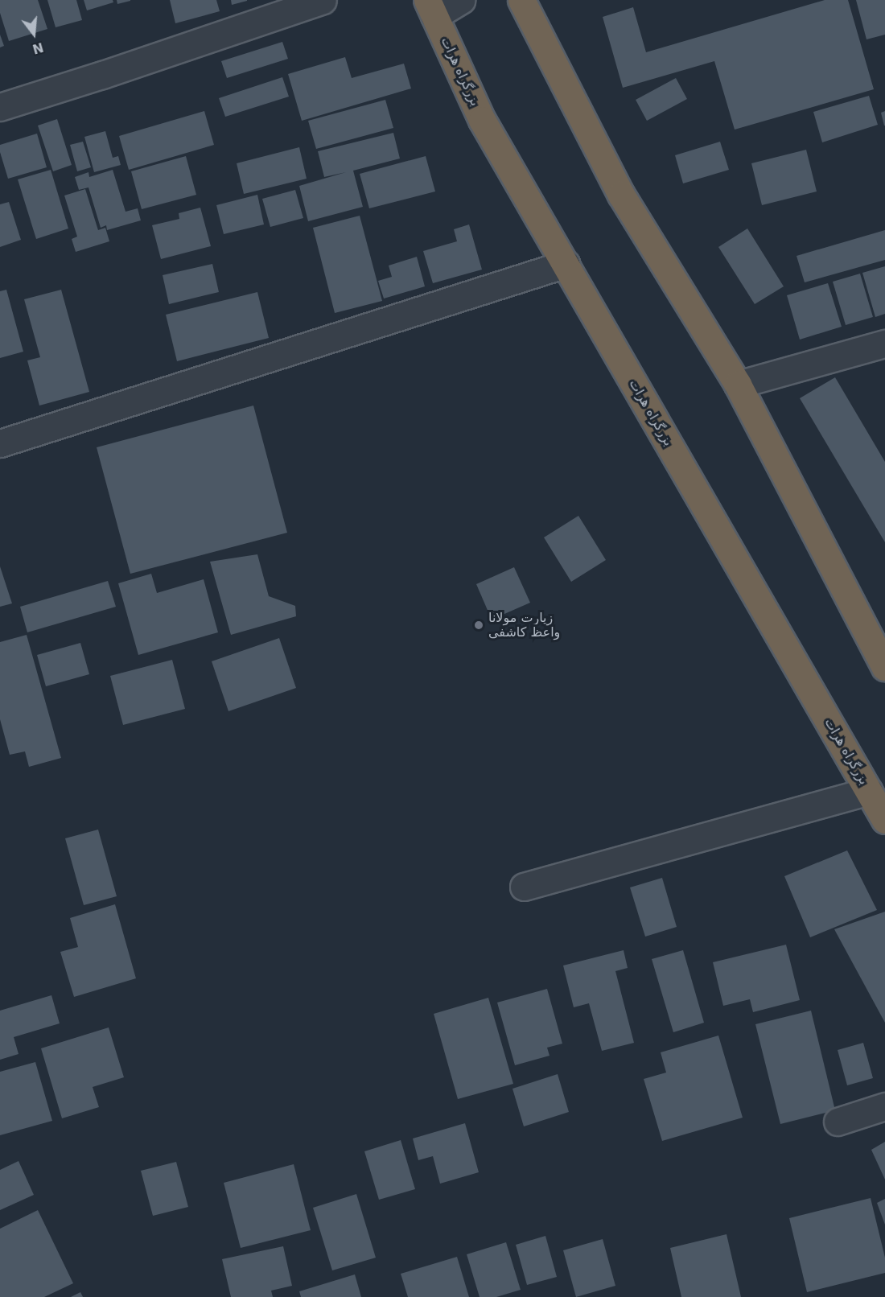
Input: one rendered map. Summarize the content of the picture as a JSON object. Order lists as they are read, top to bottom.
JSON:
{
  "streets": {
    "highway": ["بزرگراه هرات"]
  },
  "places": ["زیارت مولانا واعظ کاشفی"],
  "north": "bottom"
}
